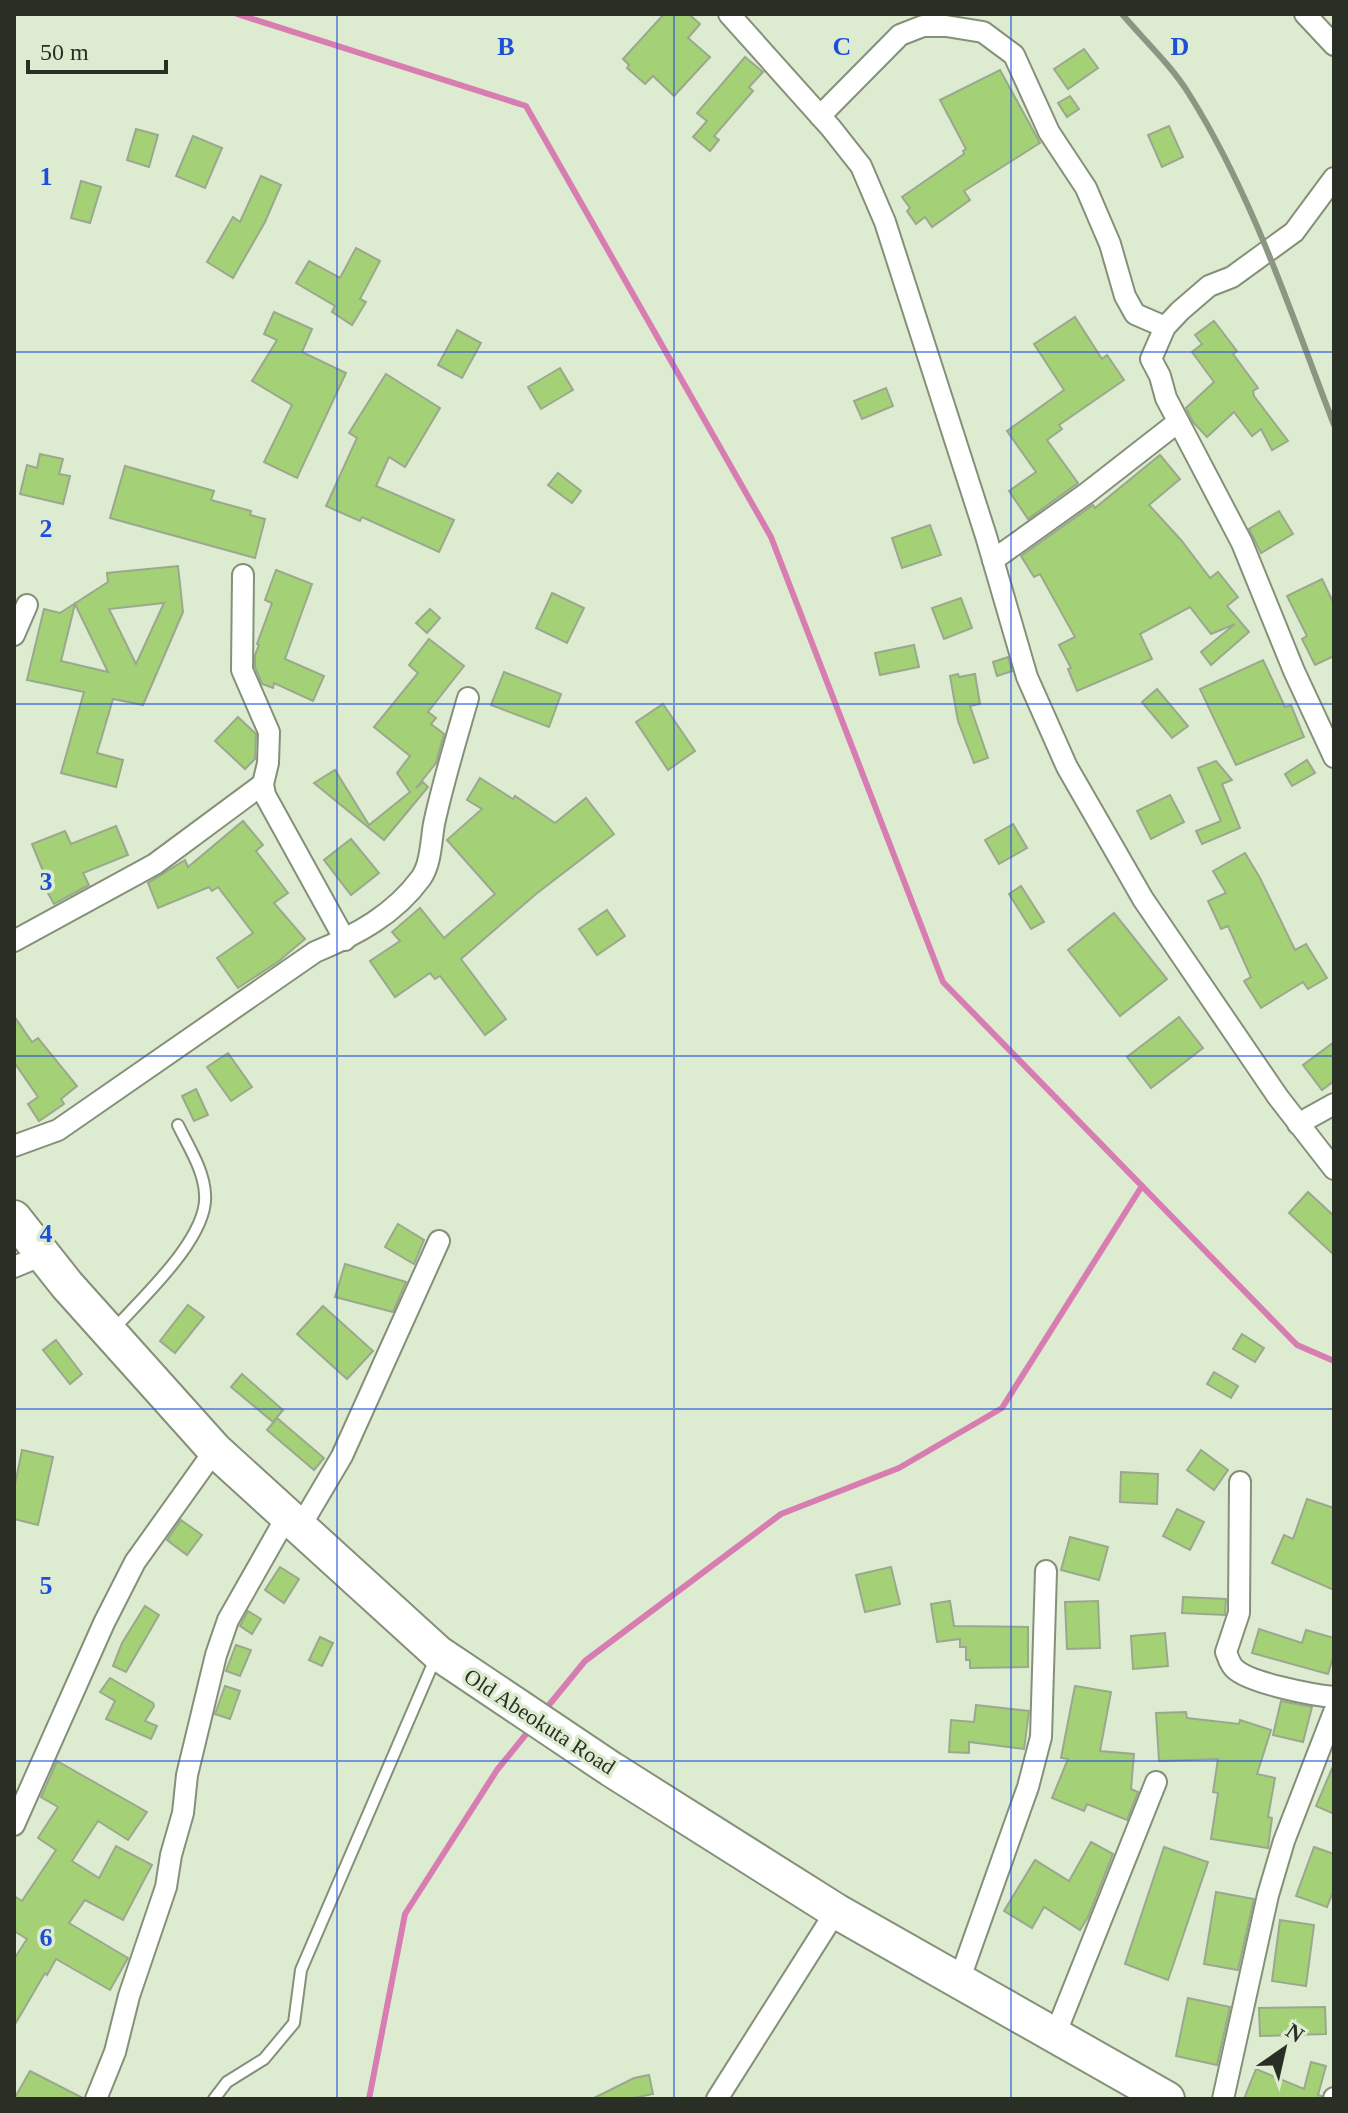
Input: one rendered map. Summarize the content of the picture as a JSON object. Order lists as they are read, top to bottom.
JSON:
{
  "streets": {
    "highway": ["Old Abeokuta Road"]
  },
  "scale_bar": "50 m",
  "north": "top right",
  "grid": {
    "columns": ["B", "C", "D"],
    "rows": [
      "1",
      "2",
      "3",
      "4",
      "5",
      "6"
    ]
  }
}
